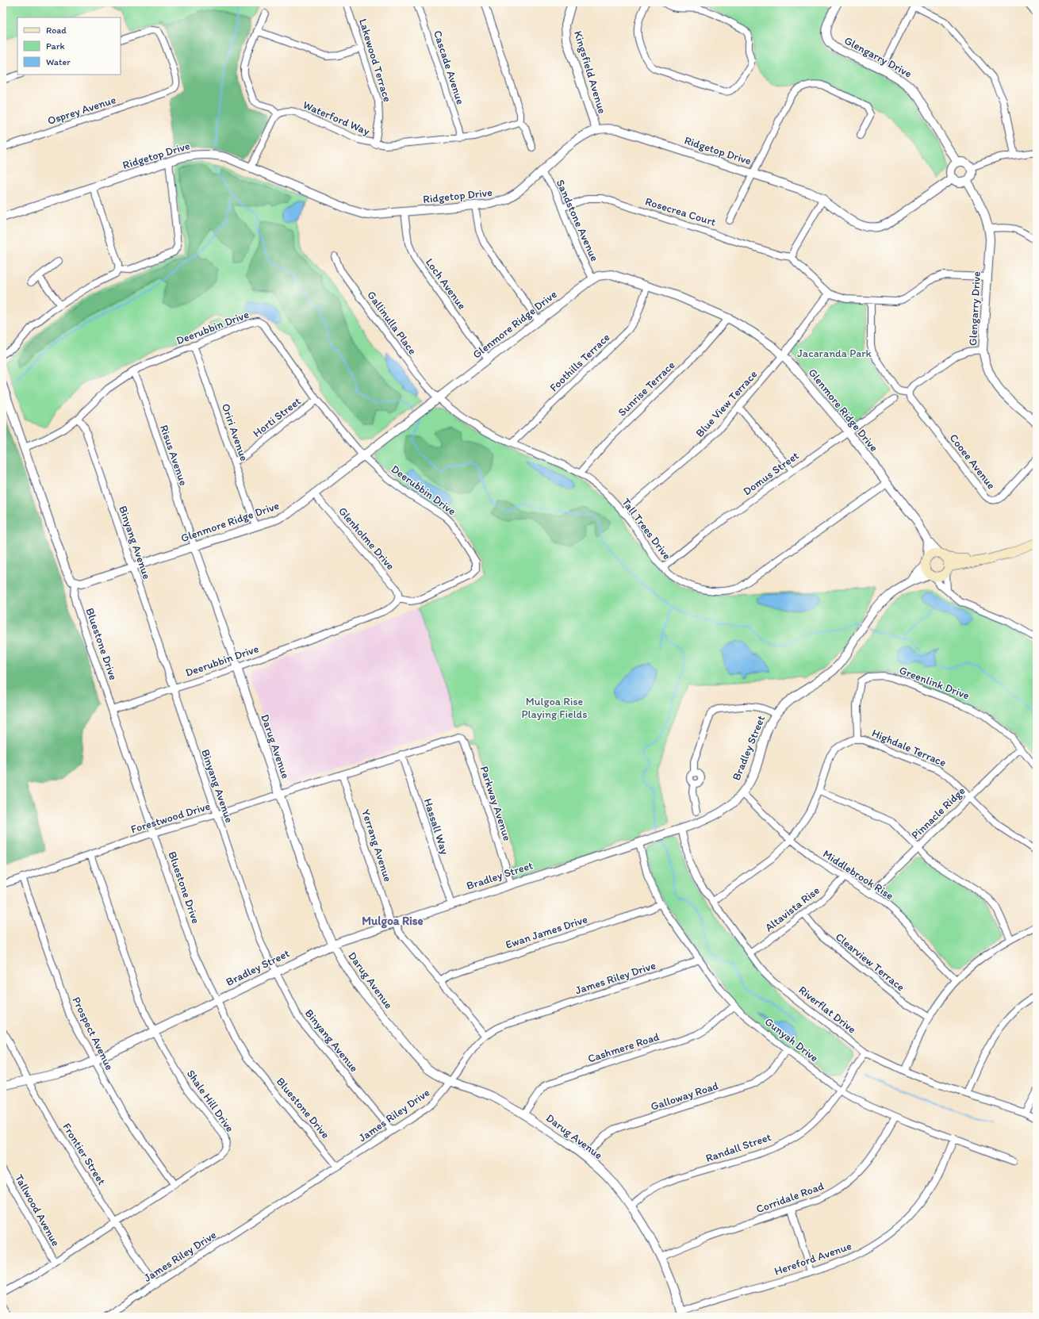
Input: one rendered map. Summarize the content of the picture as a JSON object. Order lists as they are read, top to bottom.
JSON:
{
  "streets": {
    "street": [
      "Glengarry Drive",
      "Lakewood Terrace",
      "Cascade Avenue",
      "Kingsfield Avenue",
      "Osprey Avenue",
      "Waterford Way",
      "Ridgetop Drive",
      "Rosecrea Court",
      "Sandstone Avenue",
      "Loch Avenue",
      "Gallinulla Place",
      "Glenmore Ridge Drive",
      "Deerubbin Drive",
      "Foothills Terrace",
      "Sunrise Terrace",
      "Blue View Terrace",
      "Horti Street",
      "Oriri Avenue",
      "Risus Avenue",
      "Cooee Avenue",
      "Domus Street",
      "Tall Trees Drive",
      "Glenholme Drive",
      "Binyang Avenue",
      "Bluestone Drive",
      "Greenlink Drive",
      "Darug Avenue",
      "Bradley Street",
      "Highdale Terrace",
      "Parkway Avenue",
      "Pinnacle Ridge",
      "Forestwood Drive",
      "Hassall Way",
      "Yerrang Avenue",
      "Middlebrook Rise",
      "Altavista Rise",
      "Ewan James Drive",
      "Clearview Terrace",
      "James Riley Drive",
      "Riverflat Drive",
      "Prospect Avenue",
      "Gunyah Drive",
      "Cashmere Road",
      "Galloway Road",
      "Shale Hill Drive",
      "Randall Street",
      "Frontier Street",
      "Corridale Road",
      "Tallwood Avenue",
      "Hereford Avenue"
    ]
  },
  "crossings": [
    ["Glengarry Drive", "Ridgetop Drive"],
    ["Lakewood Terrace", "Waterford Way"],
    ["Cascade Avenue", "Waterford Way"],
    ["Kingsfield Avenue", "Ridgetop Drive"],
    ["Ridgetop Drive", "Sandstone Avenue"],
    ["Ridgetop Drive", "Loch Avenue"],
    ["Rosecrea Court", "Sandstone Avenue"],
    ["Sandstone Avenue", "Glenmore Ridge Drive"],
    ["Loch Avenue", "Glenmore Ridge Drive"],
    ["Gallinulla Place", "Glenmore Ridge Drive"],
    ["Gallinulla Place", "Tall Trees Drive"],
    ["Glenmore Ridge Drive", "Deerubbin Drive"],
    ["Glenmore Ridge Drive", "Foothills Terrace"],
    ["Glenmore Ridge Drive", "Sunrise Terrace"],
    ["Glenmore Ridge Drive", "Blue View Terrace"],
    ["Glenmore Ridge Drive", "Oriri Avenue"],
    ["Glenmore Ridge Drive", "Risus Avenue"],
    ["Glenmore Ridge Drive", "Domus Street"],
    ["Glenmore Ridge Drive", "Tall Trees Drive"],
    ["Glenmore Ridge Drive", "Glenholme Drive"],
    ["Glenmore Ridge Drive", "Binyang Avenue"],
    ["Glenmore Ridge Drive", "Bluestone Drive"],
    ["Glenmore Ridge Drive", "Darug Avenue"],
    ["Glenmore Ridge Drive", "Bradley Street"],
    ["Deerubbin Drive", "Horti Street"],
    ["Deerubbin Drive", "Oriri Avenue"],
    ["Deerubbin Drive", "Risus Avenue"],
    ["Deerubbin Drive", "Glenholme Drive"],
    ["Deerubbin Drive", "Binyang Avenue"],
    ["Deerubbin Drive", "Bluestone Drive"],
    ["Deerubbin Drive", "Darug Avenue"],
    ["Foothills Terrace", "Tall Trees Drive"],
    ["Sunrise Terrace", "Tall Trees Drive"],
    ["Blue View Terrace", "Tall Trees Drive"],
    ["Horti Street", "Oriri Avenue"],
    ["Risus Avenue", "Darug Avenue"],
    ["Domus Street", "Tall Trees Drive"],
    ["Binyang Avenue", "Bradley Street"],
    ["Binyang Avenue", "Forestwood Drive"],
    ["Binyang Avenue", "James Riley Drive"],
    ["Bluestone Drive", "Bradley Street"],
    ["Bluestone Drive", "Forestwood Drive"],
    ["Bluestone Drive", "James Riley Drive"],
    ["Greenlink Drive", "Highdale Terrace"],
    ["Greenlink Drive", "Pinnacle Ridge"],
    ["Darug Avenue", "Bradley Street"],
    ["Darug Avenue", "Forestwood Drive"],
    ["Darug Avenue", "James Riley Drive"],
    ["Darug Avenue", "Cashmere Road"],
    ["Darug Avenue", "Galloway Road"],
    ["Darug Avenue", "Randall Street"],
    ["Darug Avenue", "Corridale Road"],
    ["Darug Avenue", "Hereford Avenue"],
    ["Bradley Street", "Parkway Avenue"],
    ["Bradley Street", "Hassall Way"],
    ["Bradley Street", "Yerrang Avenue"],
    ["Bradley Street", "Middlebrook Rise"],
    ["Bradley Street", "Riverflat Drive"],
    ["Bradley Street", "Prospect Avenue"],
    ["Bradley Street", "Gunyah Drive"],
    ["Bradley Street", "Shale Hill Drive"],
    ["Bradley Street", "Frontier Street"],
    ["Highdale Terrace", "Pinnacle Ridge"],
    ["Highdale Terrace", "Middlebrook Rise"],
    ["Highdale Terrace", "Riverflat Drive"],
    ["Parkway Avenue", "Forestwood Drive"],
    ["Pinnacle Ridge", "Middlebrook Rise"],
    ["Forestwood Drive", "Hassall Way"],
    ["Forestwood Drive", "Yerrang Avenue"],
    ["Forestwood Drive", "Prospect Avenue"],
    ["Forestwood Drive", "Shale Hill Drive"],
    ["Yerrang Avenue", "Ewan James Drive"],
    ["Yerrang Avenue", "James Riley Drive"],
    ["Middlebrook Rise", "Altavista Rise"],
    ["Altavista Rise", "Clearview Terrace"],
    ["Altavista Rise", "Riverflat Drive"],
    ["Ewan James Drive", "Gunyah Drive"],
    ["James Riley Drive", "Gunyah Drive"],
    ["James Riley Drive", "Frontier Street"],
    ["Prospect Avenue", "Shale Hill Drive"],
    ["Gunyah Drive", "Cashmere Road"],
    ["Gunyah Drive", "Galloway Road"],
    ["Gunyah Drive", "Randall Street"],
    ["Gunyah Drive", "Corridale Road"],
    ["Gunyah Drive", "Hereford Avenue"],
    ["Shale Hill Drive", "Frontier Street"],
    ["Shale Hill Drive", "Tallwood Avenue"]
  ],
  "districts": ["Mulgoa Rise"],
  "parks": ["Jacaranda Park", "Mulgoa Rise Playing Fields"],
  "legend": ["Road", "Park", "Water"]
}
